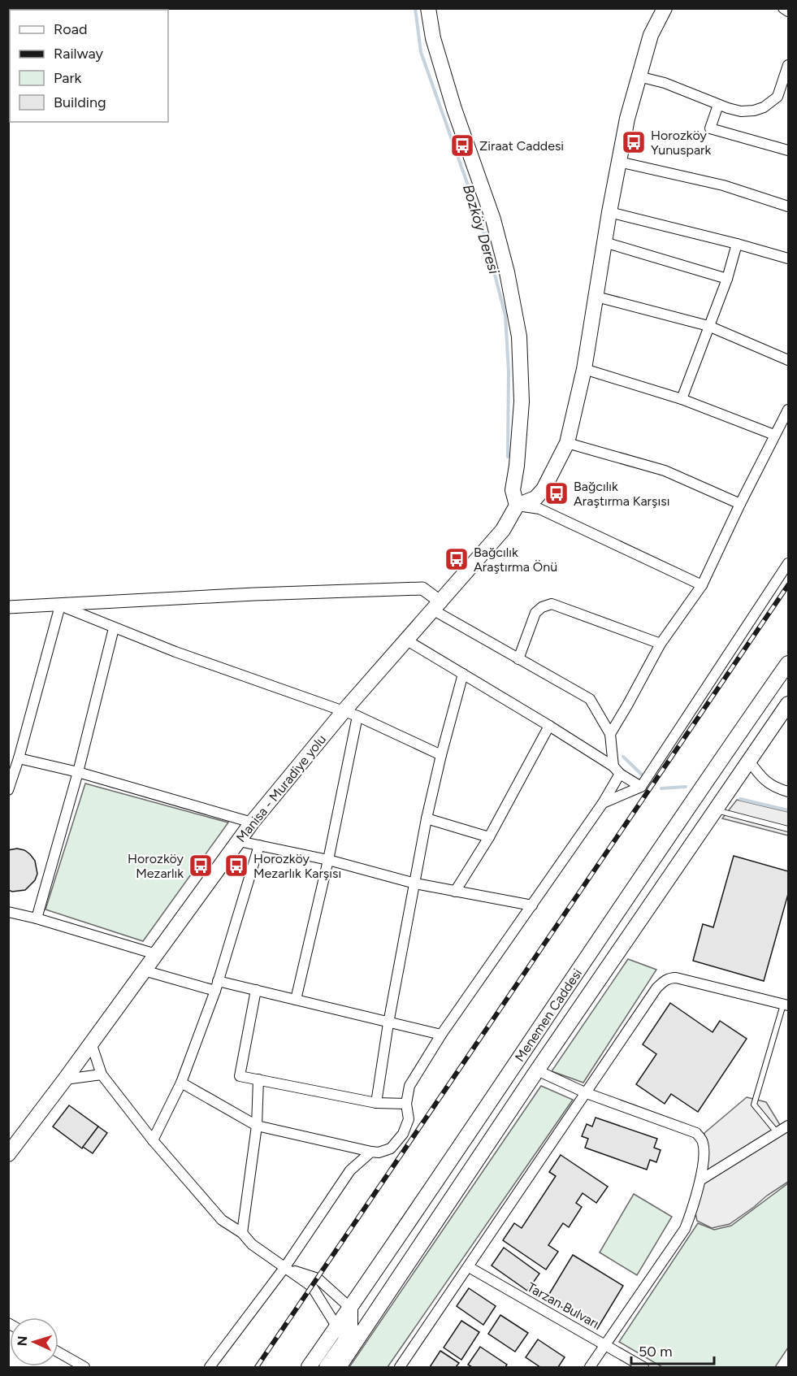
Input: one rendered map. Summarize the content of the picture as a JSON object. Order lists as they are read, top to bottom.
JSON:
{
  "streets": {
    "main road": ["Manisa - Muradiye yolu", "Menemen Caddesi"],
    "street": ["Tarzan Bulvarı"]
  },
  "water": ["Bozköy Deresi"],
  "places": {
    "bus stop": [
      "Horozköy Yunuspark",
      "Ziraat Caddesi",
      "Bağcılık Araştırma Karşısı",
      "Bağcılık Araştırma Önü",
      "Horozköy Mezarlık",
      "Horozköy Mezarlık Karşısı"
    ]
  },
  "legend": [
    "Road",
    "Railway",
    "Park",
    "Building"
  ],
  "scale_bar": "50 m",
  "north": "left"
}
